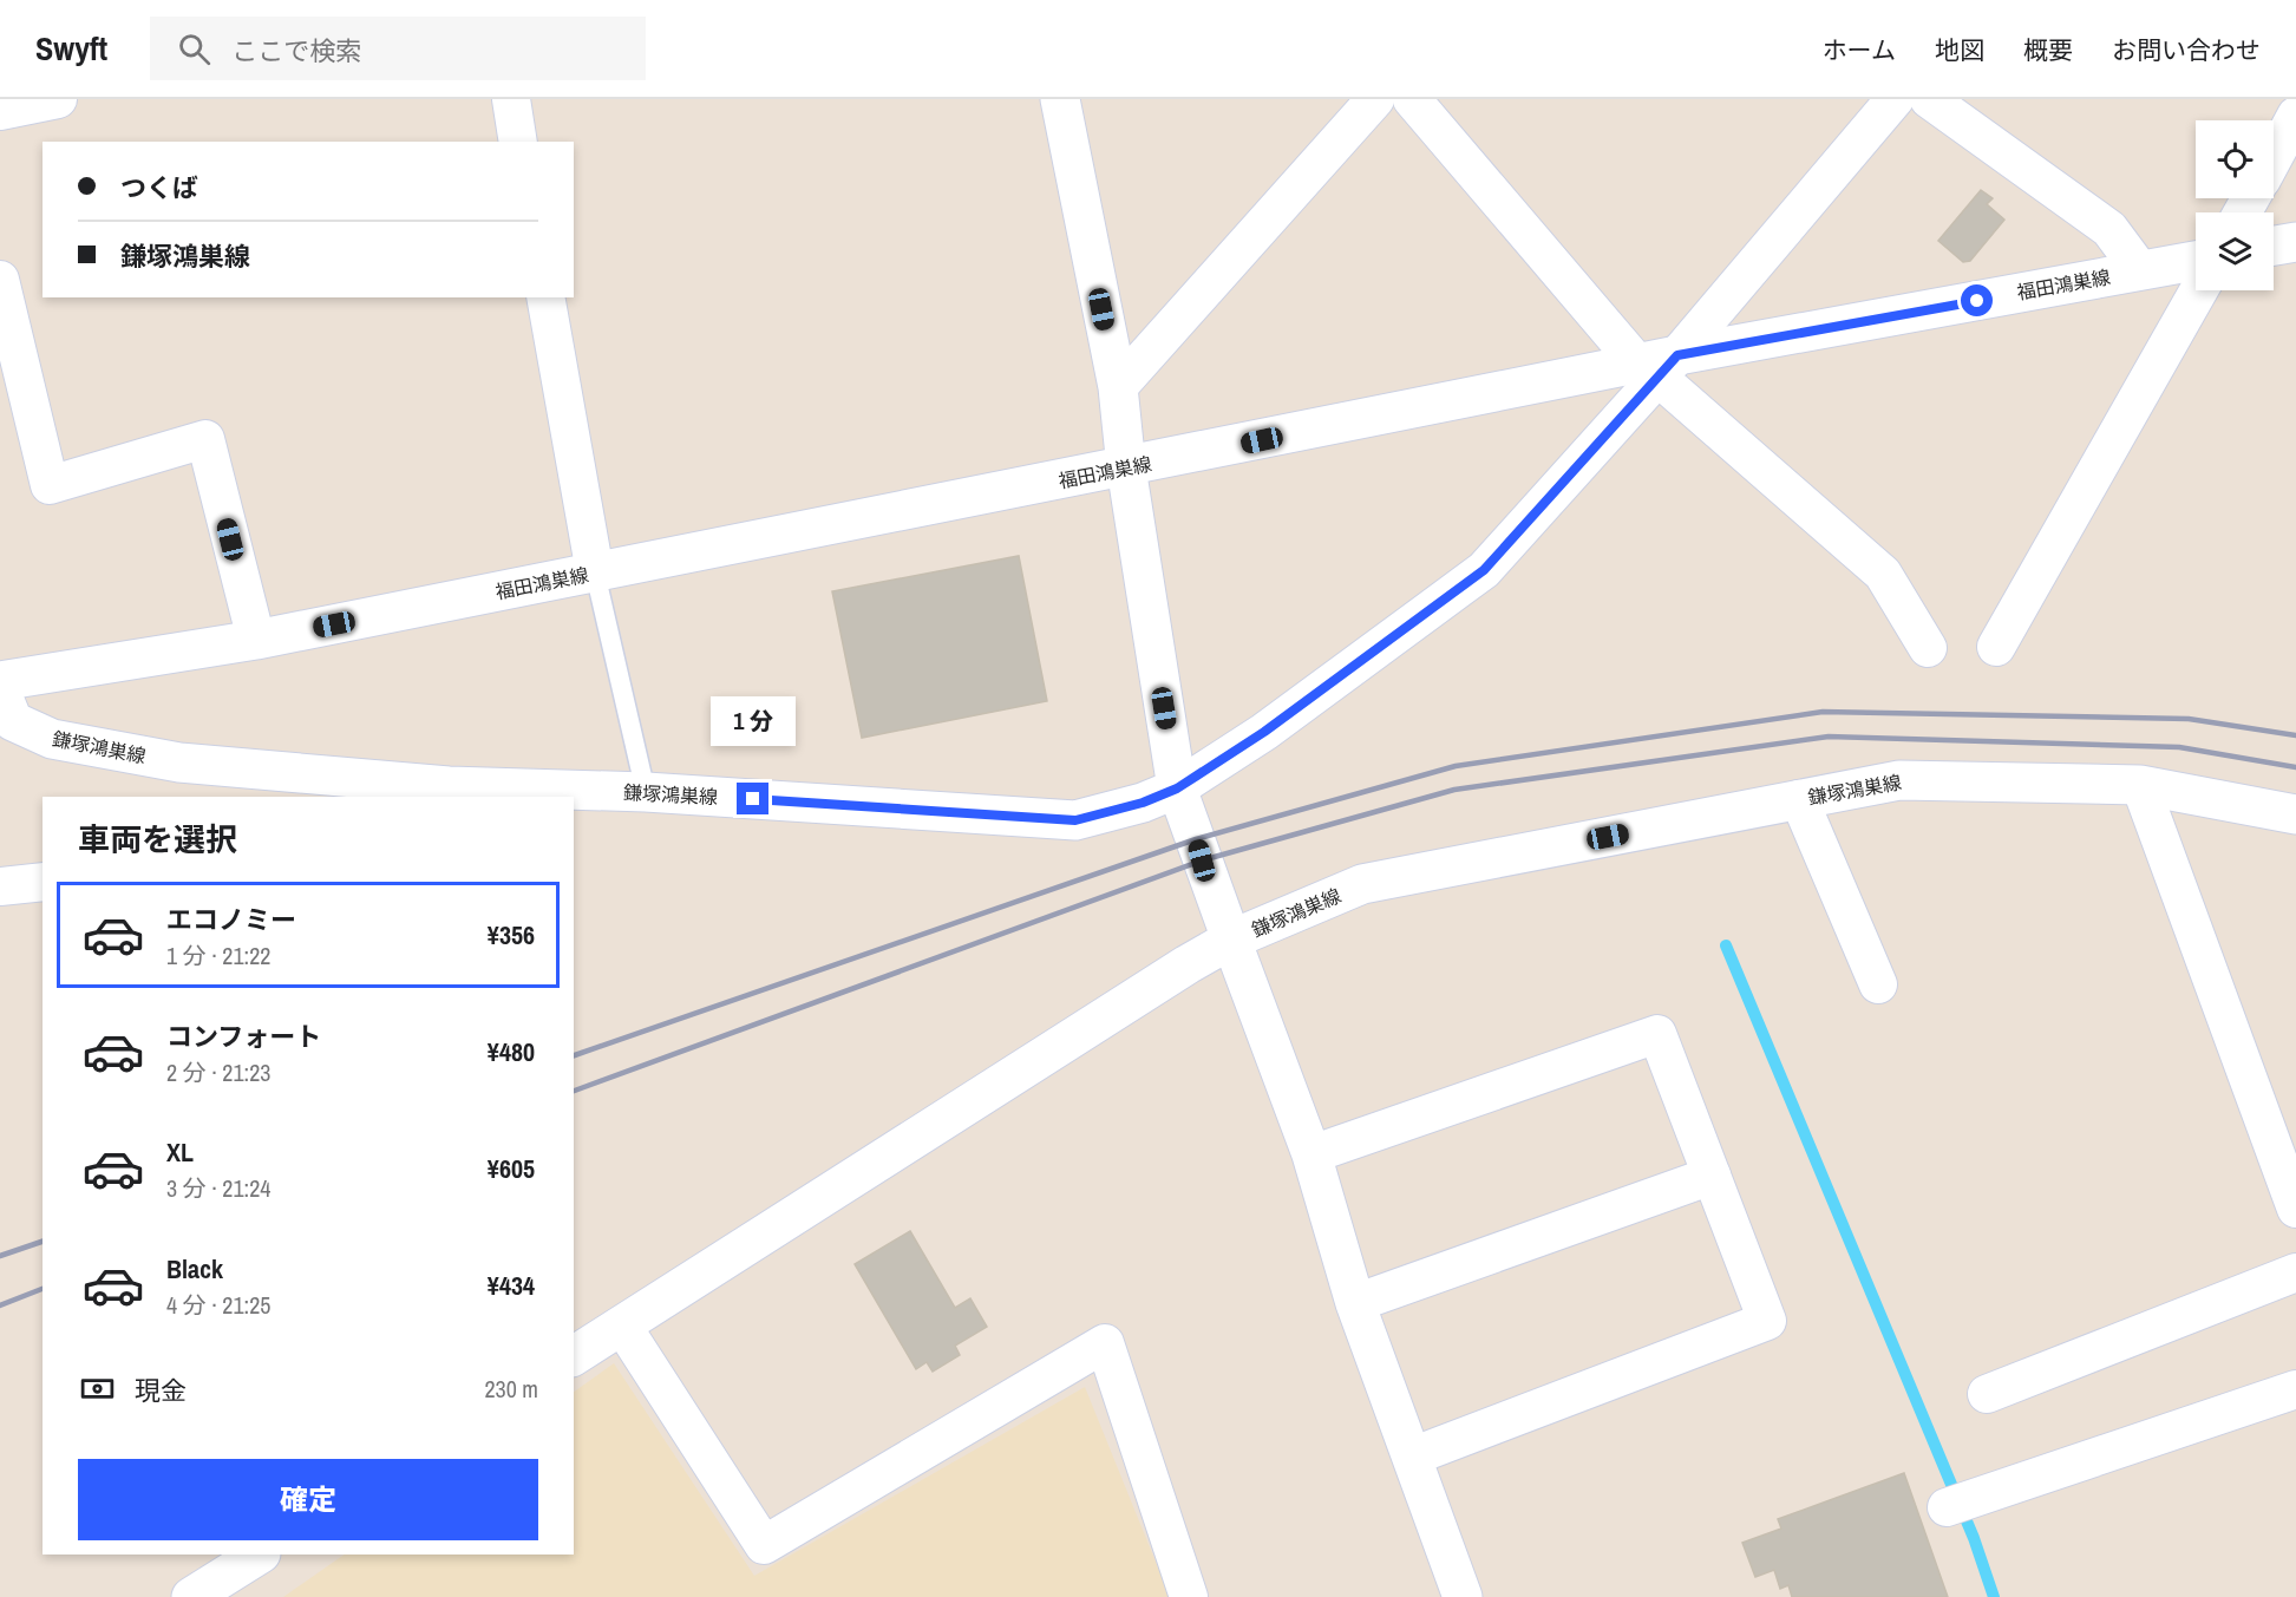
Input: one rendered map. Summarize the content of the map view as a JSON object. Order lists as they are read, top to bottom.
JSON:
{
  "streets": {
    "main road": ["福田鴻巣線", "鎌塚鴻巣線"]
  },
  "page": {
    "header": "Swyft",
    "search": "ここで検索",
    "nav": [
      "ホーム",
      "地図",
      "概要",
      "お問い合わせ"
    ],
    "banner": ["つくば", "鎌塚鴻巣線"],
    "bubble": "1 分",
    "heading": "車両を選択",
    "list": [
      {
        "name": "エコノミー",
        "note": "1 分 · 21:22",
        "value": "¥356"
      },
      {
        "name": "コンフォート",
        "note": "2 分 · 21:23",
        "value": "¥480"
      },
      {
        "name": "XL",
        "note": "3 分 · 21:24",
        "value": "¥605"
      },
      {
        "name": "Black",
        "note": "4 分 · 21:25",
        "value": "¥434"
      }
    ],
    "pay": ["現金", "230 m"],
    "buttons": "確定"
  }
}
